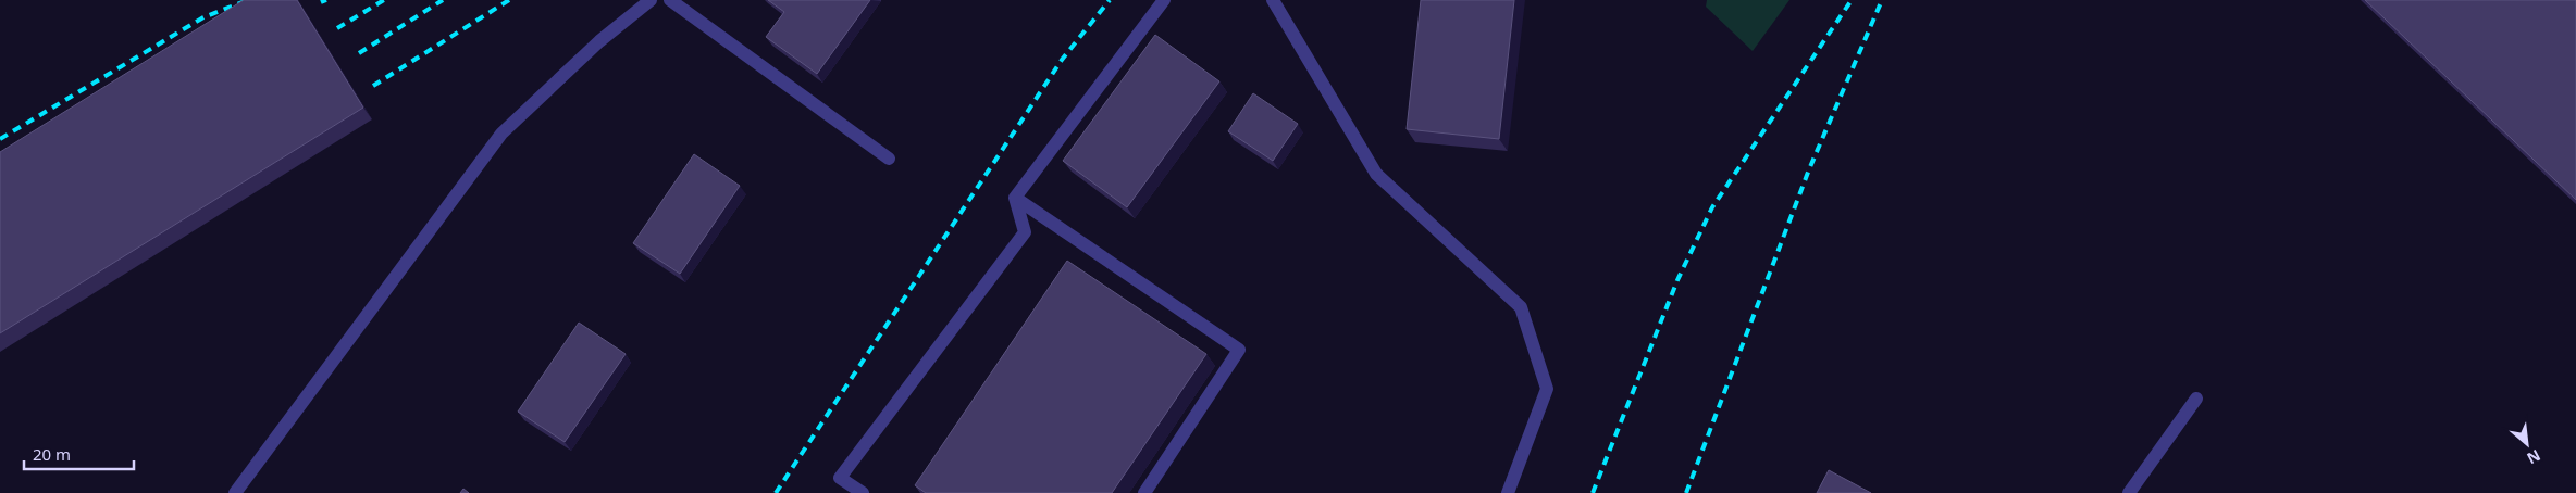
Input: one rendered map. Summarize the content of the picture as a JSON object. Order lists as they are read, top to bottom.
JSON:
{
  "scale_bar": "20 m",
  "north": "bottom right"
}
